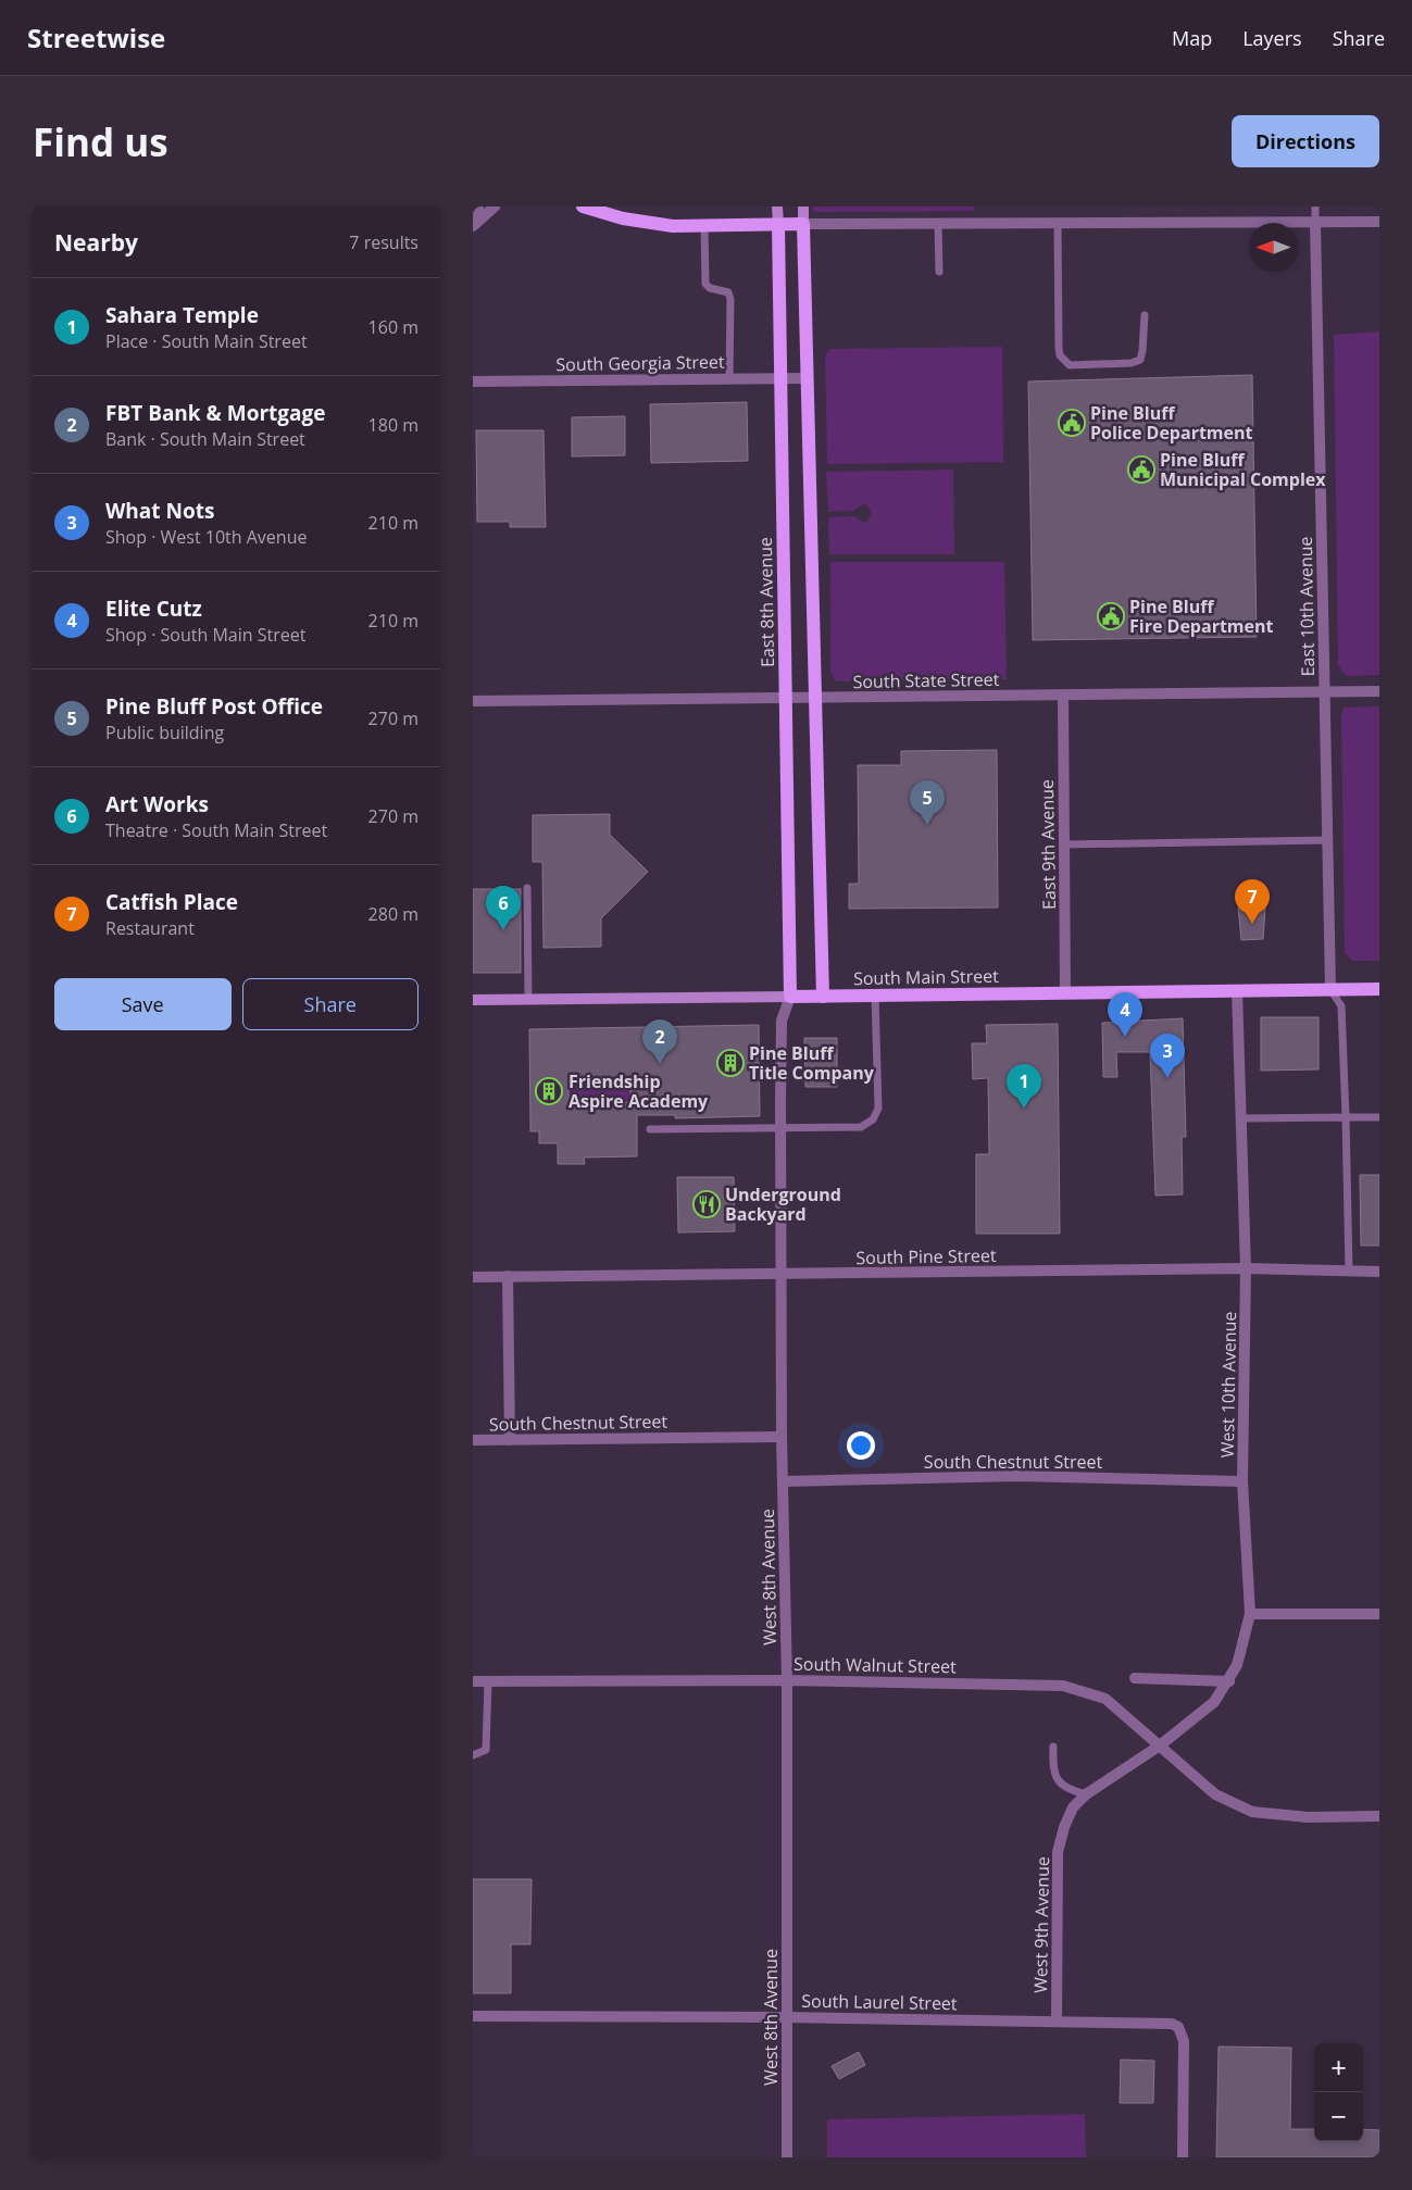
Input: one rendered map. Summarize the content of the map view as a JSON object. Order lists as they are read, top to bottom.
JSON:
{
  "streets": {
    "main road": ["East 8th Avenue", "South Main Street"],
    "street": [
      "South Georgia Street",
      "East 10th Avenue",
      "South State Street",
      "East 9th Avenue",
      "South Pine Street",
      "West 10th Avenue",
      "South Chestnut Street",
      "West 8th Avenue",
      "South Walnut Street",
      "West 9th Avenue",
      "South Laurel Street"
    ]
  },
  "crossings": [
    ["South Georgia Street", "East 8th Avenue"],
    ["East 8th Avenue", "South State Street"],
    ["East 8th Avenue", "South Main Street"],
    ["East 8th Avenue", "West 8th Avenue"],
    ["East 10th Avenue", "South State Street"],
    ["East 10th Avenue", "South Main Street"],
    ["South State Street", "East 9th Avenue"],
    ["East 9th Avenue", "South Main Street"],
    ["South Main Street", "West 10th Avenue"],
    ["South Main Street", "West 8th Avenue"],
    ["South Pine Street", "West 10th Avenue"],
    ["South Pine Street", "West 8th Avenue"],
    ["West 10th Avenue", "South Chestnut Street"],
    ["West 10th Avenue", "South Walnut Street"],
    ["West 10th Avenue", "West 9th Avenue"],
    ["South Chestnut Street", "West 8th Avenue"],
    ["West 8th Avenue", "South Walnut Street"],
    ["West 8th Avenue", "South Laurel Street"],
    ["South Walnut Street", "West 9th Avenue"],
    ["West 9th Avenue", "South Laurel Street"]
  ],
  "places": {
    "public building": ["Pine Bluff Police Department", "Pine Bluff Municipal Complex", "Pine Bluff Fire Department"],
    "building": ["Pine Bluff Title Company", "Friendship Aspire Academy"],
    "restaurant": ["Underground Backyard"]
  },
  "north": "left",
  "page": {
    "header": "Streetwise",
    "nav": ["Map", "Layers", "Share"],
    "buttons": [
      "Directions",
      ["Save", "Share"]
    ],
    "title": "Find us",
    "heading": ["Nearby", "7 results"],
    "list": [
      {
        "mark": "1",
        "name": "Sahara Temple",
        "note": "Place · South Main Street",
        "value": "160 m"
      },
      {
        "mark": "2",
        "name": "FBT Bank & Mortgage",
        "note": "Bank · South Main Street",
        "value": "180 m"
      },
      {
        "mark": "3",
        "name": "What Nots",
        "note": "Shop · West 10th Avenue",
        "value": "210 m"
      },
      {
        "mark": "4",
        "name": "Elite Cutz",
        "note": "Shop · South Main Street",
        "value": "210 m"
      },
      {
        "mark": "5",
        "name": "Pine Bluff Post Office",
        "note": "Public building",
        "value": "270 m"
      },
      {
        "mark": "6",
        "name": "Art Works",
        "note": "Theatre · South Main Street",
        "value": "270 m"
      },
      {
        "mark": "7",
        "name": "Catfish Place",
        "note": "Restaurant",
        "value": "280 m"
      }
    ],
    "pins": [
      "5",
      "7",
      "6",
      "4",
      "2",
      "3",
      "1"
    ],
    "map_buttons": ["+", "−"]
  }
}
